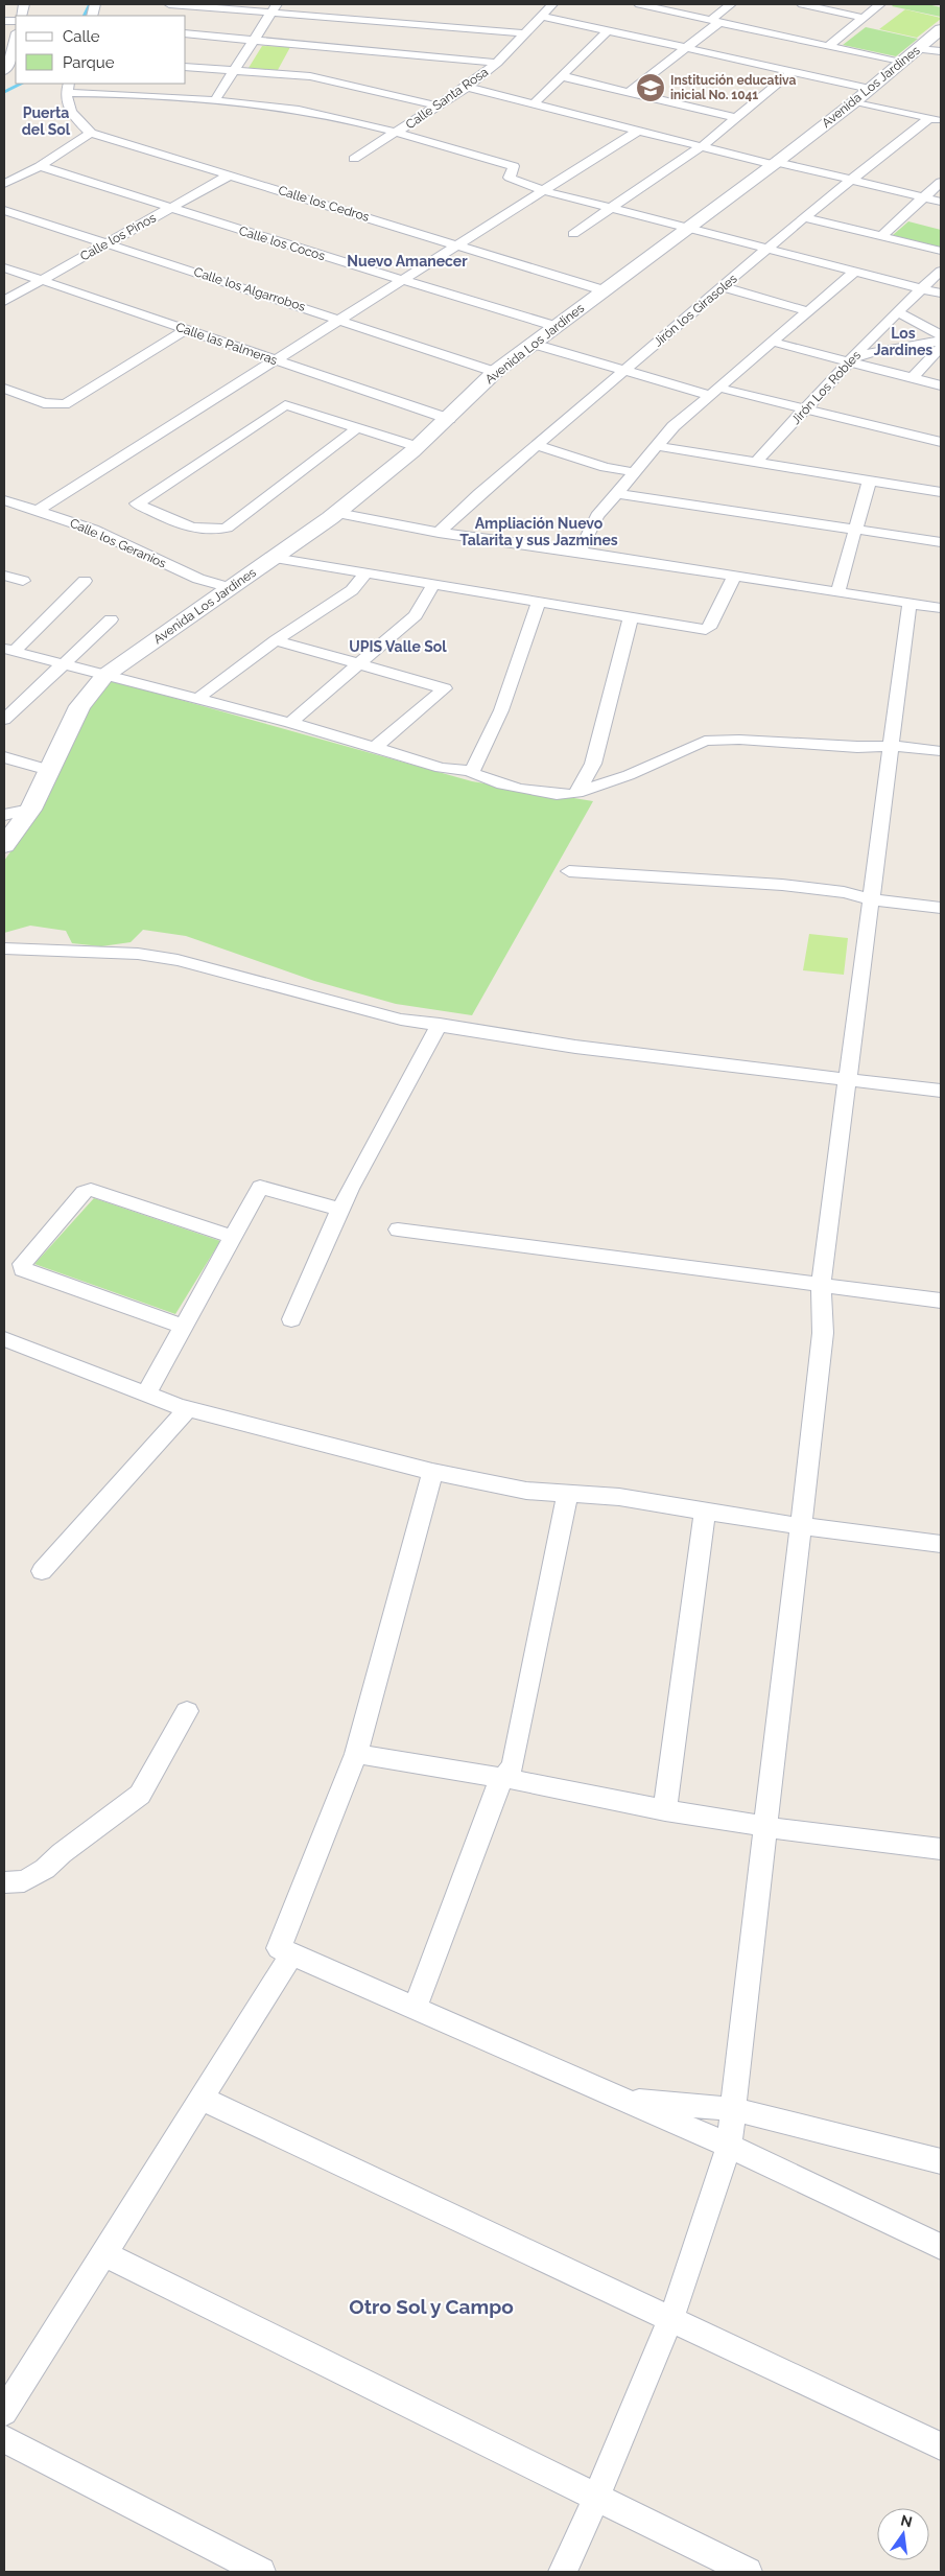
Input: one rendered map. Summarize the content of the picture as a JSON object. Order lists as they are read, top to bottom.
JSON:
{
  "streets": {
    "street": [
      "Avenida Los Jardines",
      "Calle Santa Rosa",
      "Calle los Cedros",
      "Calle los Pinos",
      "Calle los Cocos",
      "Calle los Algarrobos",
      "Jirón los Girasoles",
      "Calle las Palmeras",
      "Jirón Los Robles",
      "Calle los Geranios"
    ]
  },
  "crossings": [
    ["Avenida Los Jardines", "Calle los Cedros"],
    ["Avenida Los Jardines", "Calle los Cocos"],
    ["Avenida Los Jardines", "Calle los Algarrobos"],
    ["Avenida Los Jardines", "Calle las Palmeras"],
    ["Avenida Los Jardines", "Calle los Geranios"],
    ["Calle los Cedros", "Calle los Pinos"],
    ["Calle los Pinos", "Calle los Cocos"],
    ["Calle los Pinos", "Calle los Algarrobos"],
    ["Calle los Pinos", "Calle las Palmeras"]
  ],
  "districts": [
    "Puerta del Sol",
    "Nuevo Amanecer",
    "Los Jardines",
    "Ampliación Nuevo Talarita y sus Jazmines",
    "UPIS Valle Sol",
    "Otro Sol y Campo"
  ],
  "places": {
    "school or university": ["Institución educativa inicial No. 1041"]
  },
  "legend": ["Calle", "Parque"],
  "north": "top"
}
